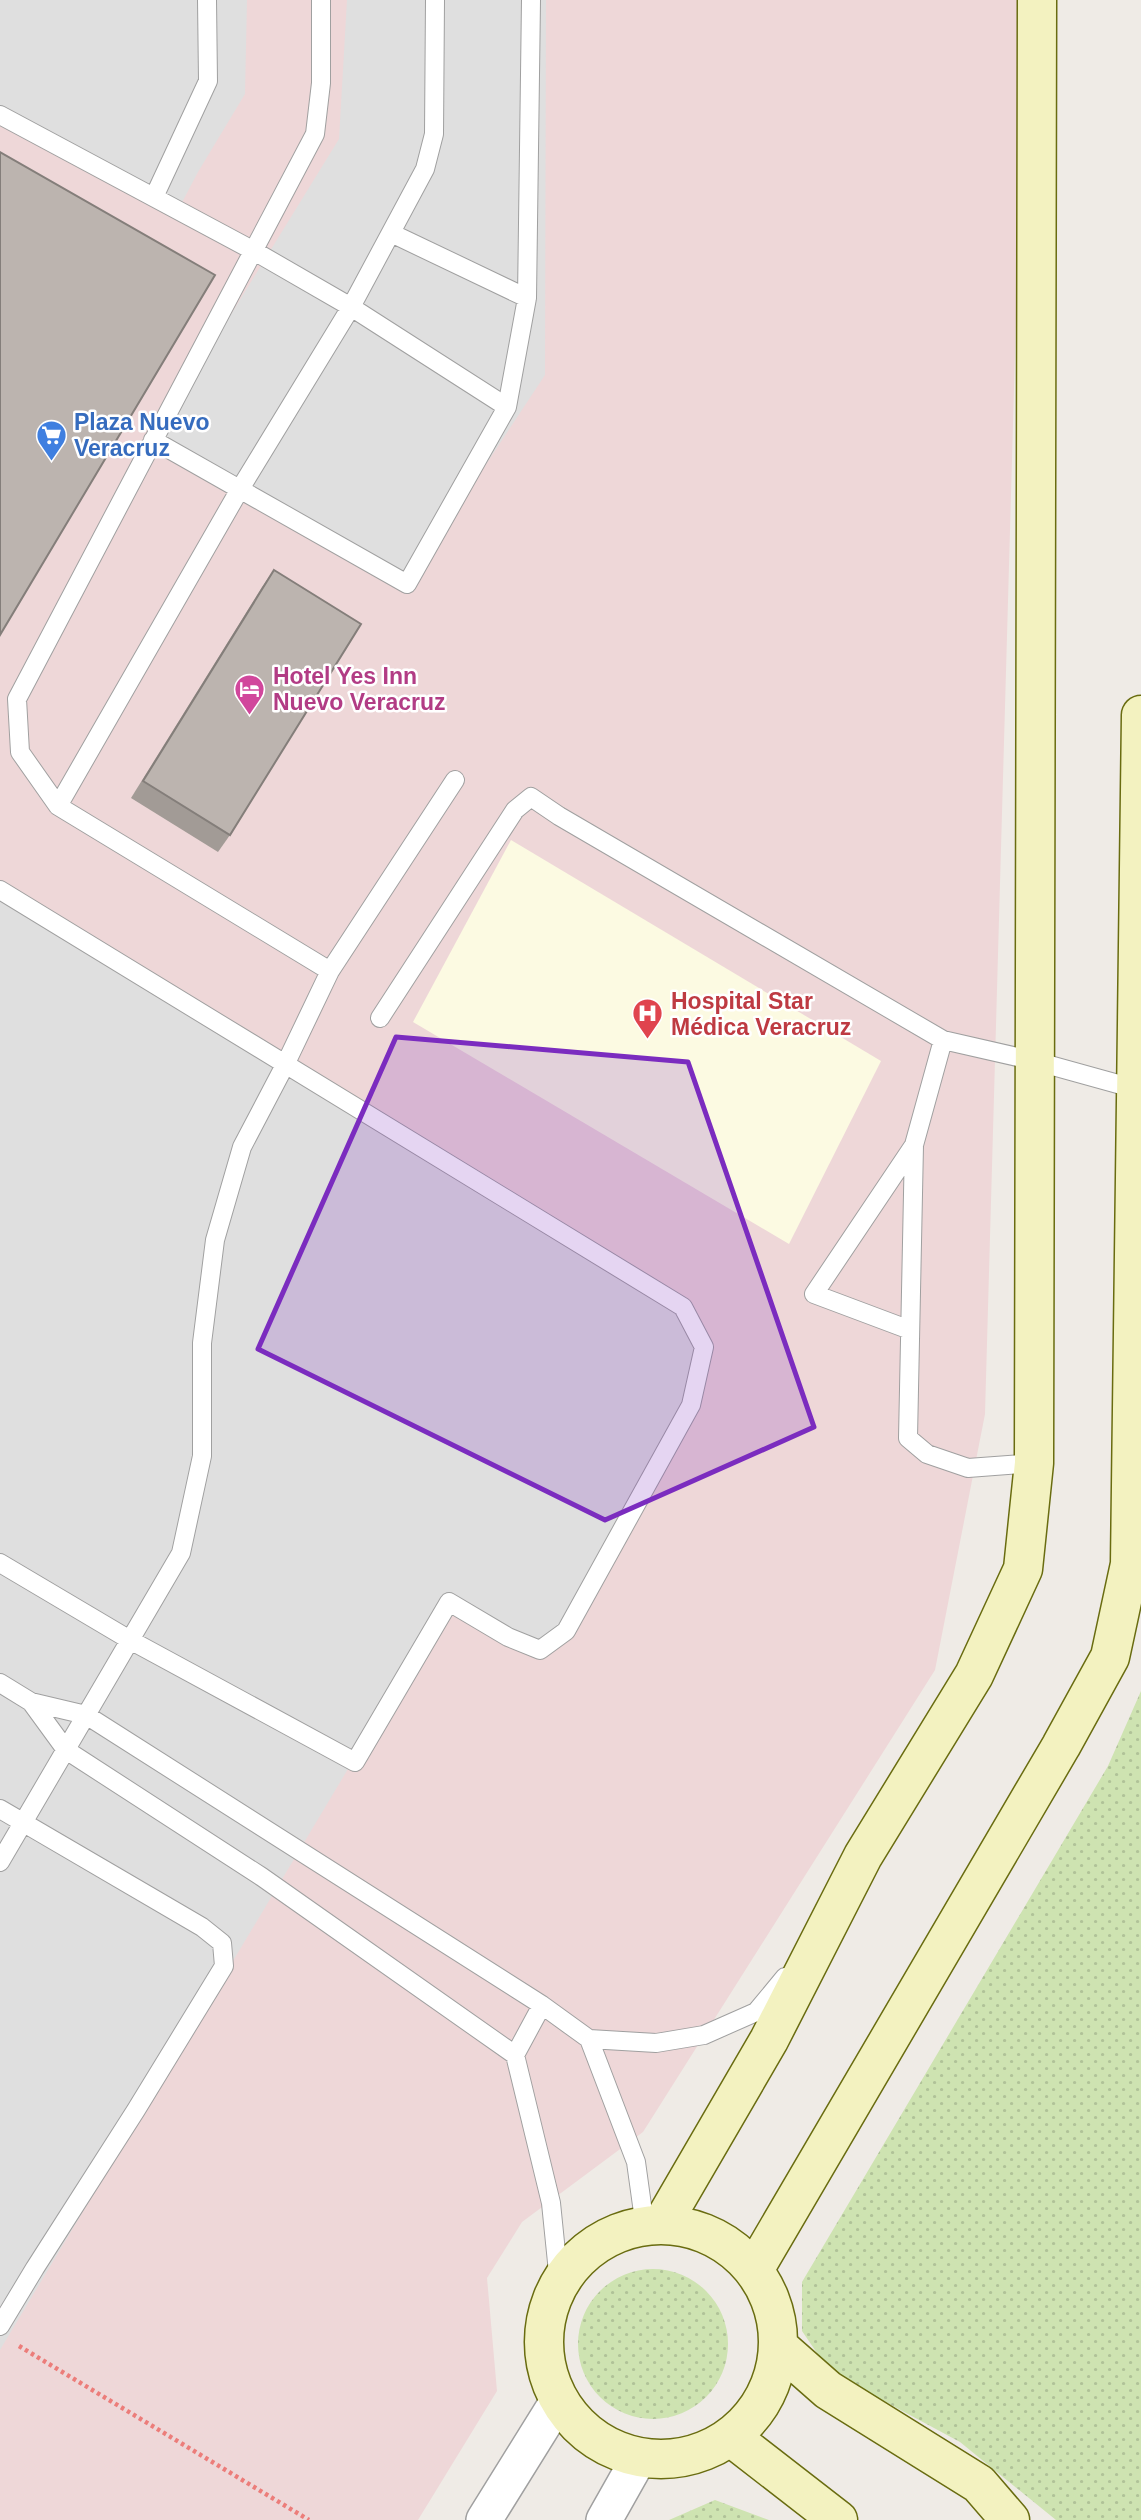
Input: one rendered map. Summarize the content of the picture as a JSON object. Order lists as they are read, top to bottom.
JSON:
{
  "places": {
    "supermarket": ["Plaza Nuevo Veracruz"],
    "hotel": ["Hotel Yes Inn Nuevo Veracruz"],
    "hospital": ["Hospital Star Médica Veracruz"]
  }
}
